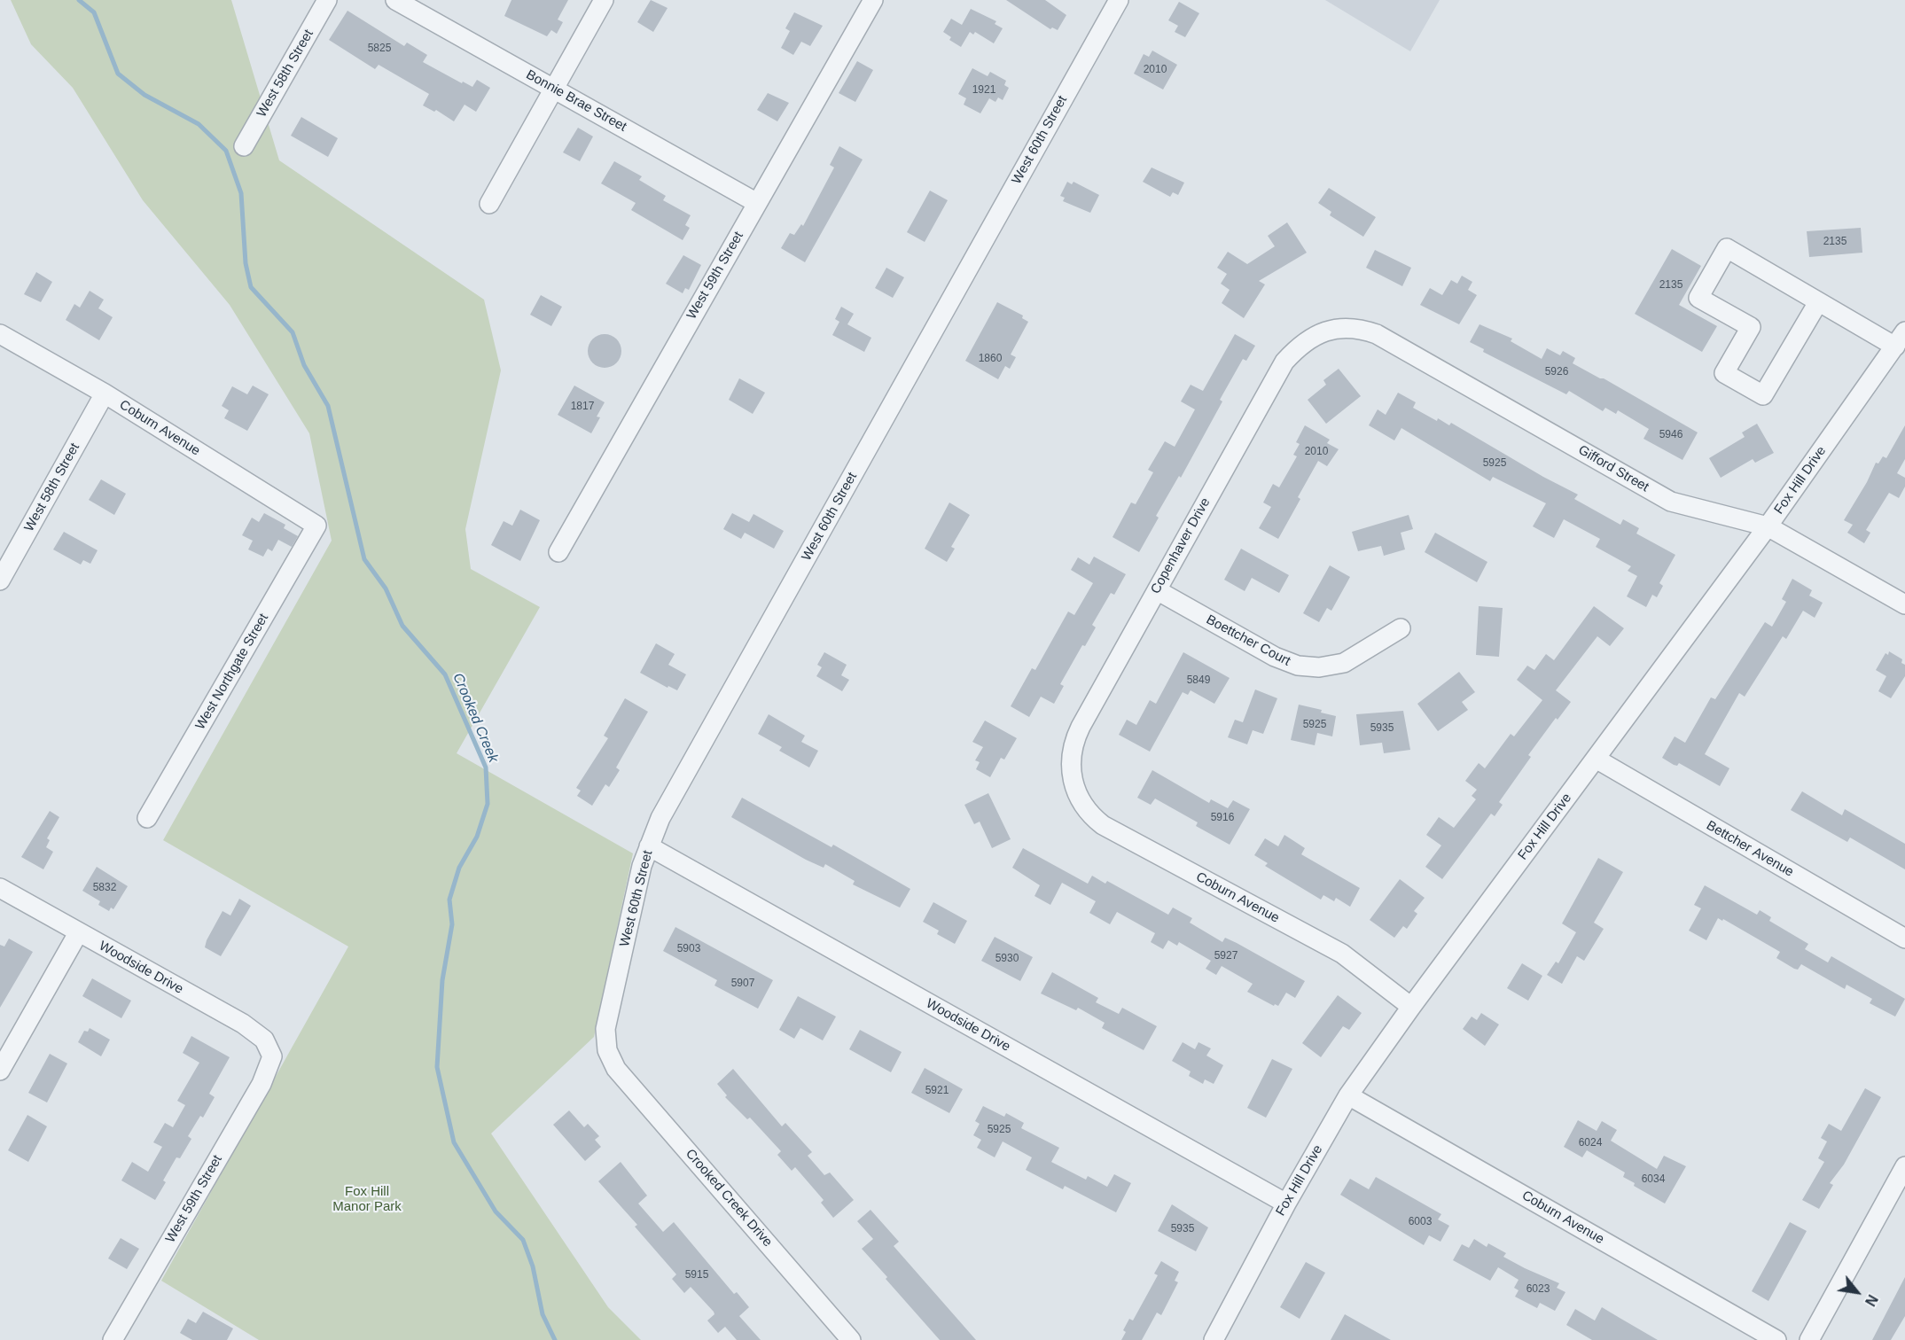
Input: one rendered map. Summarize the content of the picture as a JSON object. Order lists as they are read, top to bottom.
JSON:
{
  "streets": {
    "street": [
      "West 58th Street",
      "Bonnie Brae Street",
      "West 60th Street",
      "West 59th Street",
      "Coburn Avenue",
      "Gifford Street",
      "Fox Hill Drive",
      "Copenhaver Drive",
      "Boettcher Court",
      "West Northgate Street",
      "Bettcher Avenue",
      "Woodside Drive",
      "Crooked Creek Drive"
    ]
  },
  "crossings": [
    ["West 58th Street", "Coburn Avenue"],
    ["Bonnie Brae Street", "West 59th Street"],
    ["West 60th Street", "Woodside Drive"],
    ["West 60th Street", "Crooked Creek Drive"],
    ["West 59th Street", "Woodside Drive"],
    ["Coburn Avenue", "Fox Hill Drive"],
    ["Coburn Avenue", "Copenhaver Drive"],
    ["Coburn Avenue", "West Northgate Street"],
    ["Gifford Street", "Fox Hill Drive"],
    ["Gifford Street", "Copenhaver Drive"],
    ["Fox Hill Drive", "Bettcher Avenue"],
    ["Fox Hill Drive", "Woodside Drive"],
    ["Copenhaver Drive", "Boettcher Court"]
  ],
  "water": ["Crooked Creek"],
  "parks": ["Fox Hill Manor Park"],
  "house_numbers": [
    "5825",
    "2010",
    "1921",
    "2135",
    "2135",
    "1860",
    "5926",
    "1817",
    "5946",
    "2010",
    "5925",
    "5849",
    "5925",
    "5935",
    "5916",
    "5832",
    "5903",
    "5927",
    "5930",
    "5907",
    "5921",
    "5925",
    "6024",
    "6034",
    "6003",
    "5935",
    "5915",
    "6023"
  ],
  "north": "bottom right"
}
